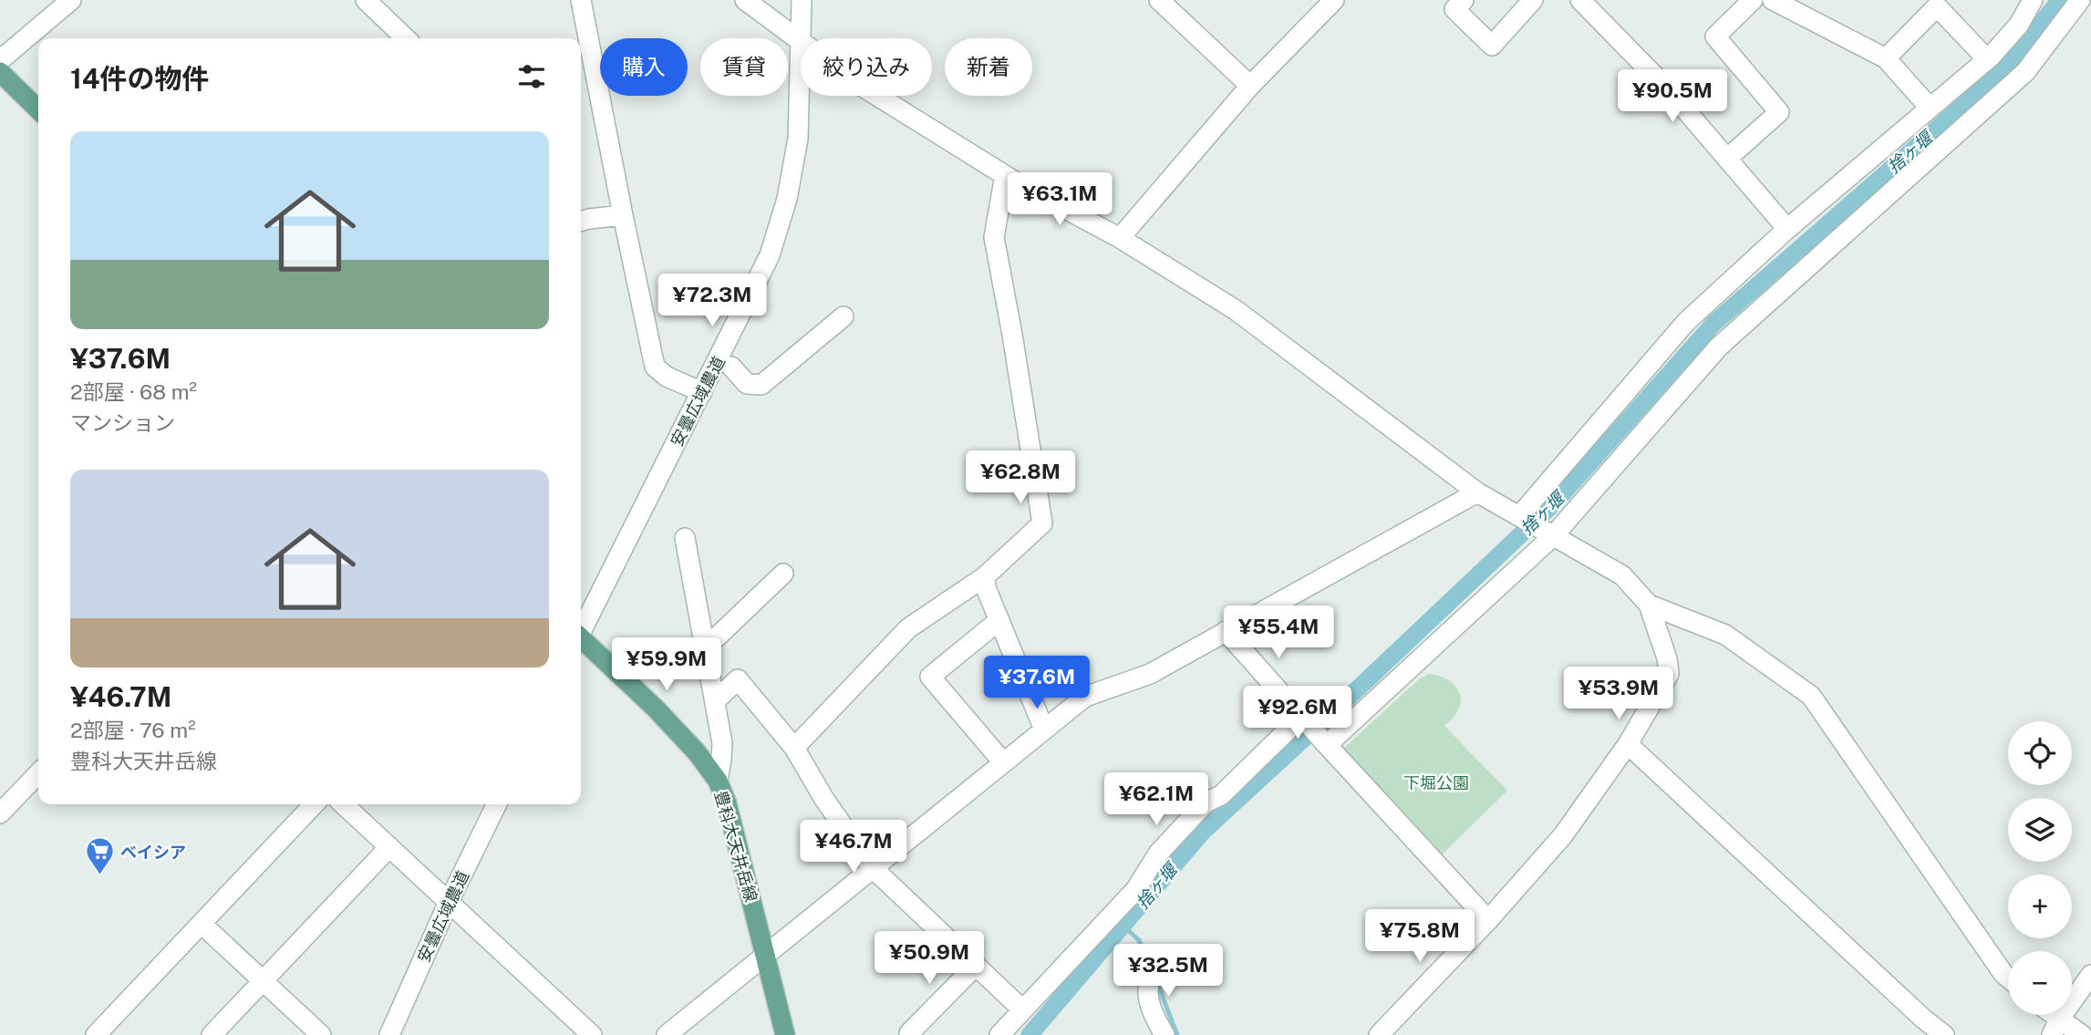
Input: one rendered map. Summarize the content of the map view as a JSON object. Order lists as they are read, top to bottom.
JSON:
{
  "streets": {
    "main road": ["豊科大天井岳線"],
    "street": ["安曇広域農道"]
  },
  "water": ["捨ヶ堰"],
  "parks": ["下堀公園"],
  "places": {
    "supermarket": ["ベイシア"]
  },
  "page": {
    "chip": [
      "購入",
      "賃貸",
      "絞り込み",
      "新着"
    ],
    "heading": "14件の物件",
    "price": [
      "¥90.5M",
      "¥63.1M",
      "¥72.3M",
      "¥62.8M",
      "¥55.4M",
      "¥59.9M",
      "¥37.6M",
      "¥53.9M",
      "¥92.6M",
      "¥62.1M",
      "¥46.7M",
      "¥75.8M",
      "¥50.9M",
      "¥32.5M"
    ],
    "list": [
      {
        "name": "¥37.6M",
        "note": "2部屋 · 68 m² · マンション"
      },
      {
        "name": "¥46.7M",
        "note": "2部屋 · 76 m² · 豊科大天井岳線"
      }
    ],
    "map_buttons": ["+", "−"]
  }
}
